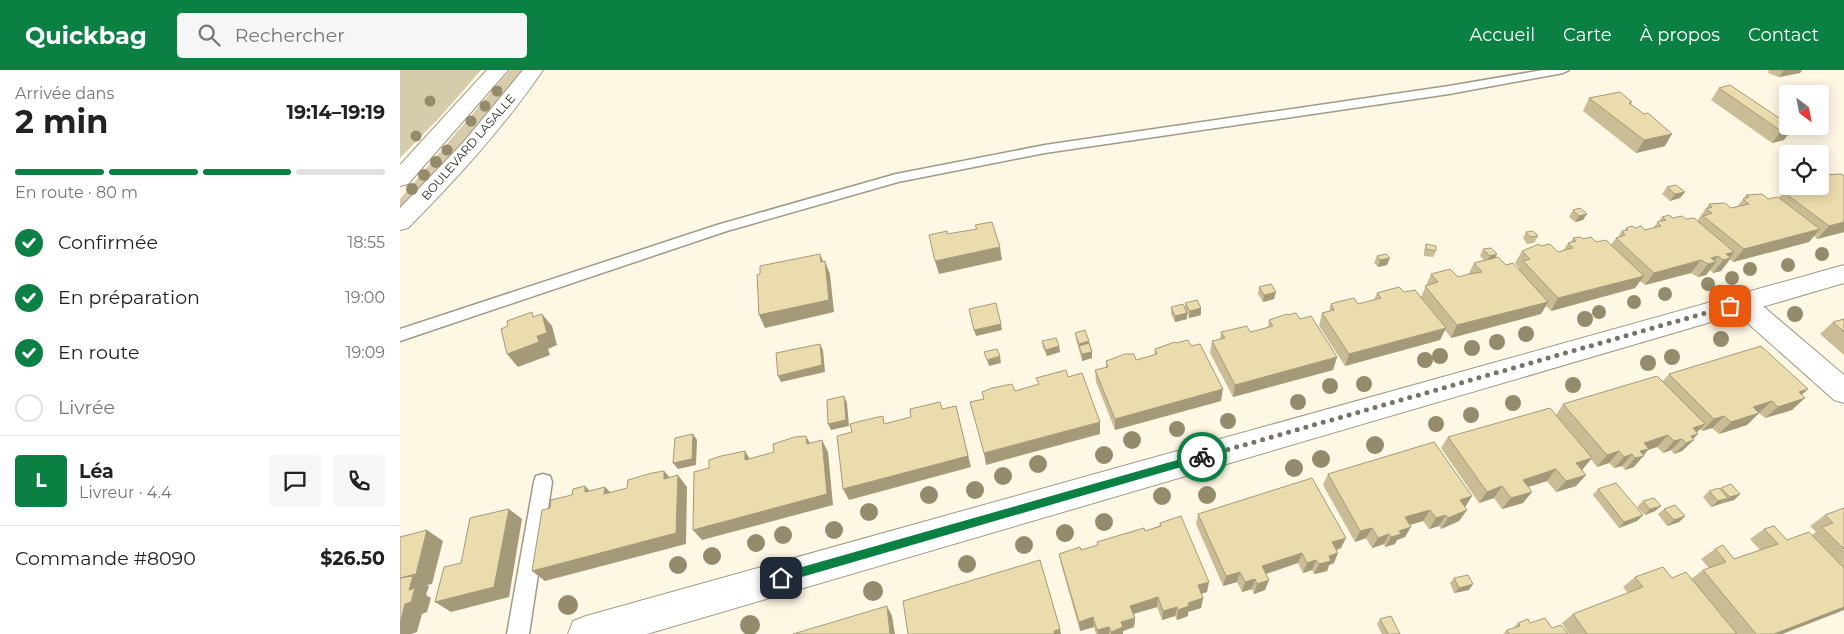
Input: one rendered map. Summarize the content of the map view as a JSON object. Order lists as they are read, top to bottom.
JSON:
{
  "streets": {
    "street": ["BOULEVARD LASALLE"]
  },
  "north": "bottom right",
  "page": {
    "header": "Quickbag",
    "search": "Rechercher",
    "nav": [
      "Accueil",
      "Carte",
      "À propos",
      "Contact"
    ],
    "heading": ["2 min", "Arrivée dans", "19:14–19:19"],
    "panel": [
      "Léa",
      "Livreur · 4.4",
      "Commande #8090",
      "$26.50"
    ],
    "bar": "En route · 80 m",
    "list": [
      ["Confirmée", "18:55"],
      ["En préparation", "19:00"],
      ["En route", "19:09"],
      "Livrée"
    ],
    "round": "L"
  }
}
